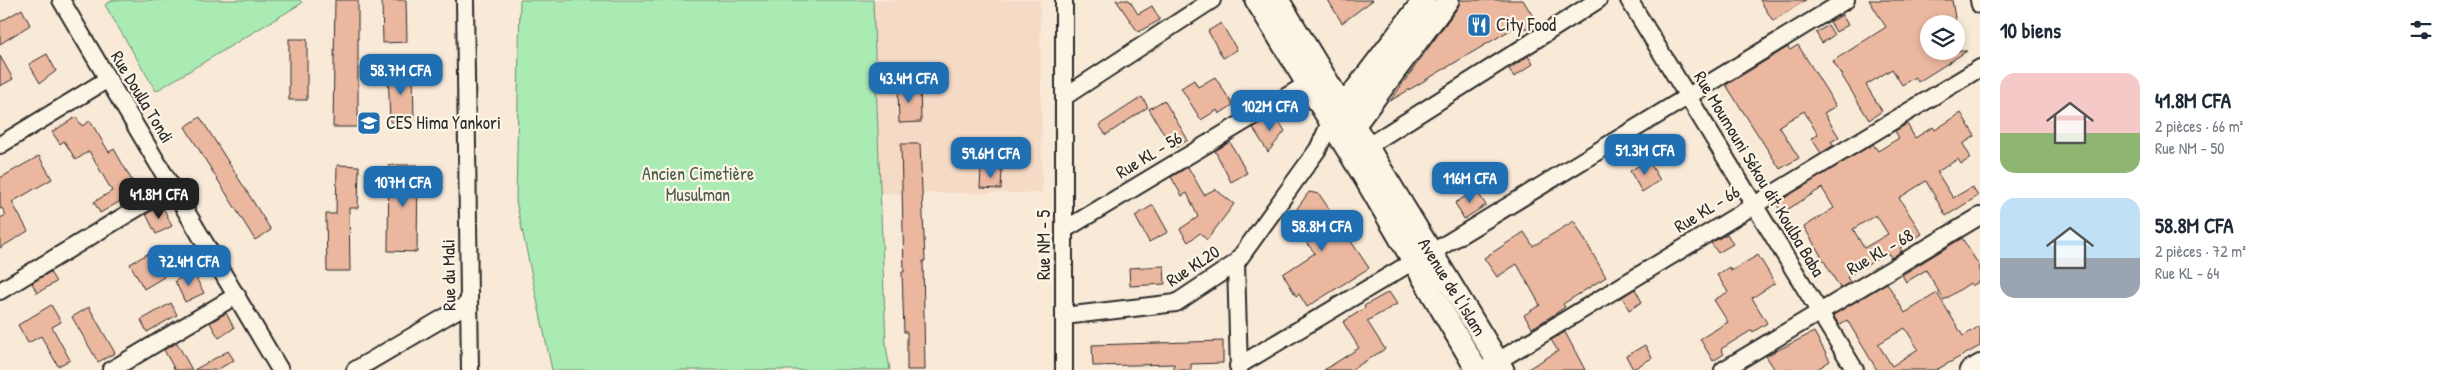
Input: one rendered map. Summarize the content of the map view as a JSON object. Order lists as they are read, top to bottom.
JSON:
{
  "streets": {
    "main road": ["Avenue de l'Islam"],
    "street": [
      "Rue Doulla Tondi",
      "Rue KL - 56",
      "Rue Moumouni Sékou dit Koulba Baba",
      "Rue KL - 66",
      "Rue NM - 5",
      "Rue KL - 68",
      "Rue KL20",
      "Rue du Mali"
    ]
  },
  "crossings": [
    ["Rue KL - 56", "Rue NM - 5"],
    ["Rue KL - 56", "Avenue de l'Islam"],
    ["Rue Moumouni Sékou dit Koulba Baba", "Rue KL - 66"],
    ["Rue Moumouni Sékou dit Koulba Baba", "Rue KL - 68"],
    ["Rue KL - 66", "Avenue de l'Islam"],
    ["Rue NM - 5", "Rue KL20"],
    ["Rue KL20", "Avenue de l'Islam"]
  ],
  "parks": ["Ancien Cimetière Musulman"],
  "places": {
    "restaurant": ["City Food"],
    "school or university": ["CES Hima Yankori"]
  },
  "page": {
    "heading": "10 biens",
    "price": [
      "58.7M CFA",
      "43.4M CFA",
      "102M CFA",
      "51.3M CFA",
      "59.6M CFA",
      "116M CFA",
      "107M CFA",
      "41.8M CFA",
      "58.8M CFA",
      "72.4M CFA"
    ],
    "list": [
      {
        "name": "41.8M CFA",
        "note": "2 pièces · 66 m² · Rue NM - 50"
      },
      {
        "name": "58.8M CFA",
        "note": "2 pièces · 72 m² · Rue KL - 64"
      }
    ]
  }
}
